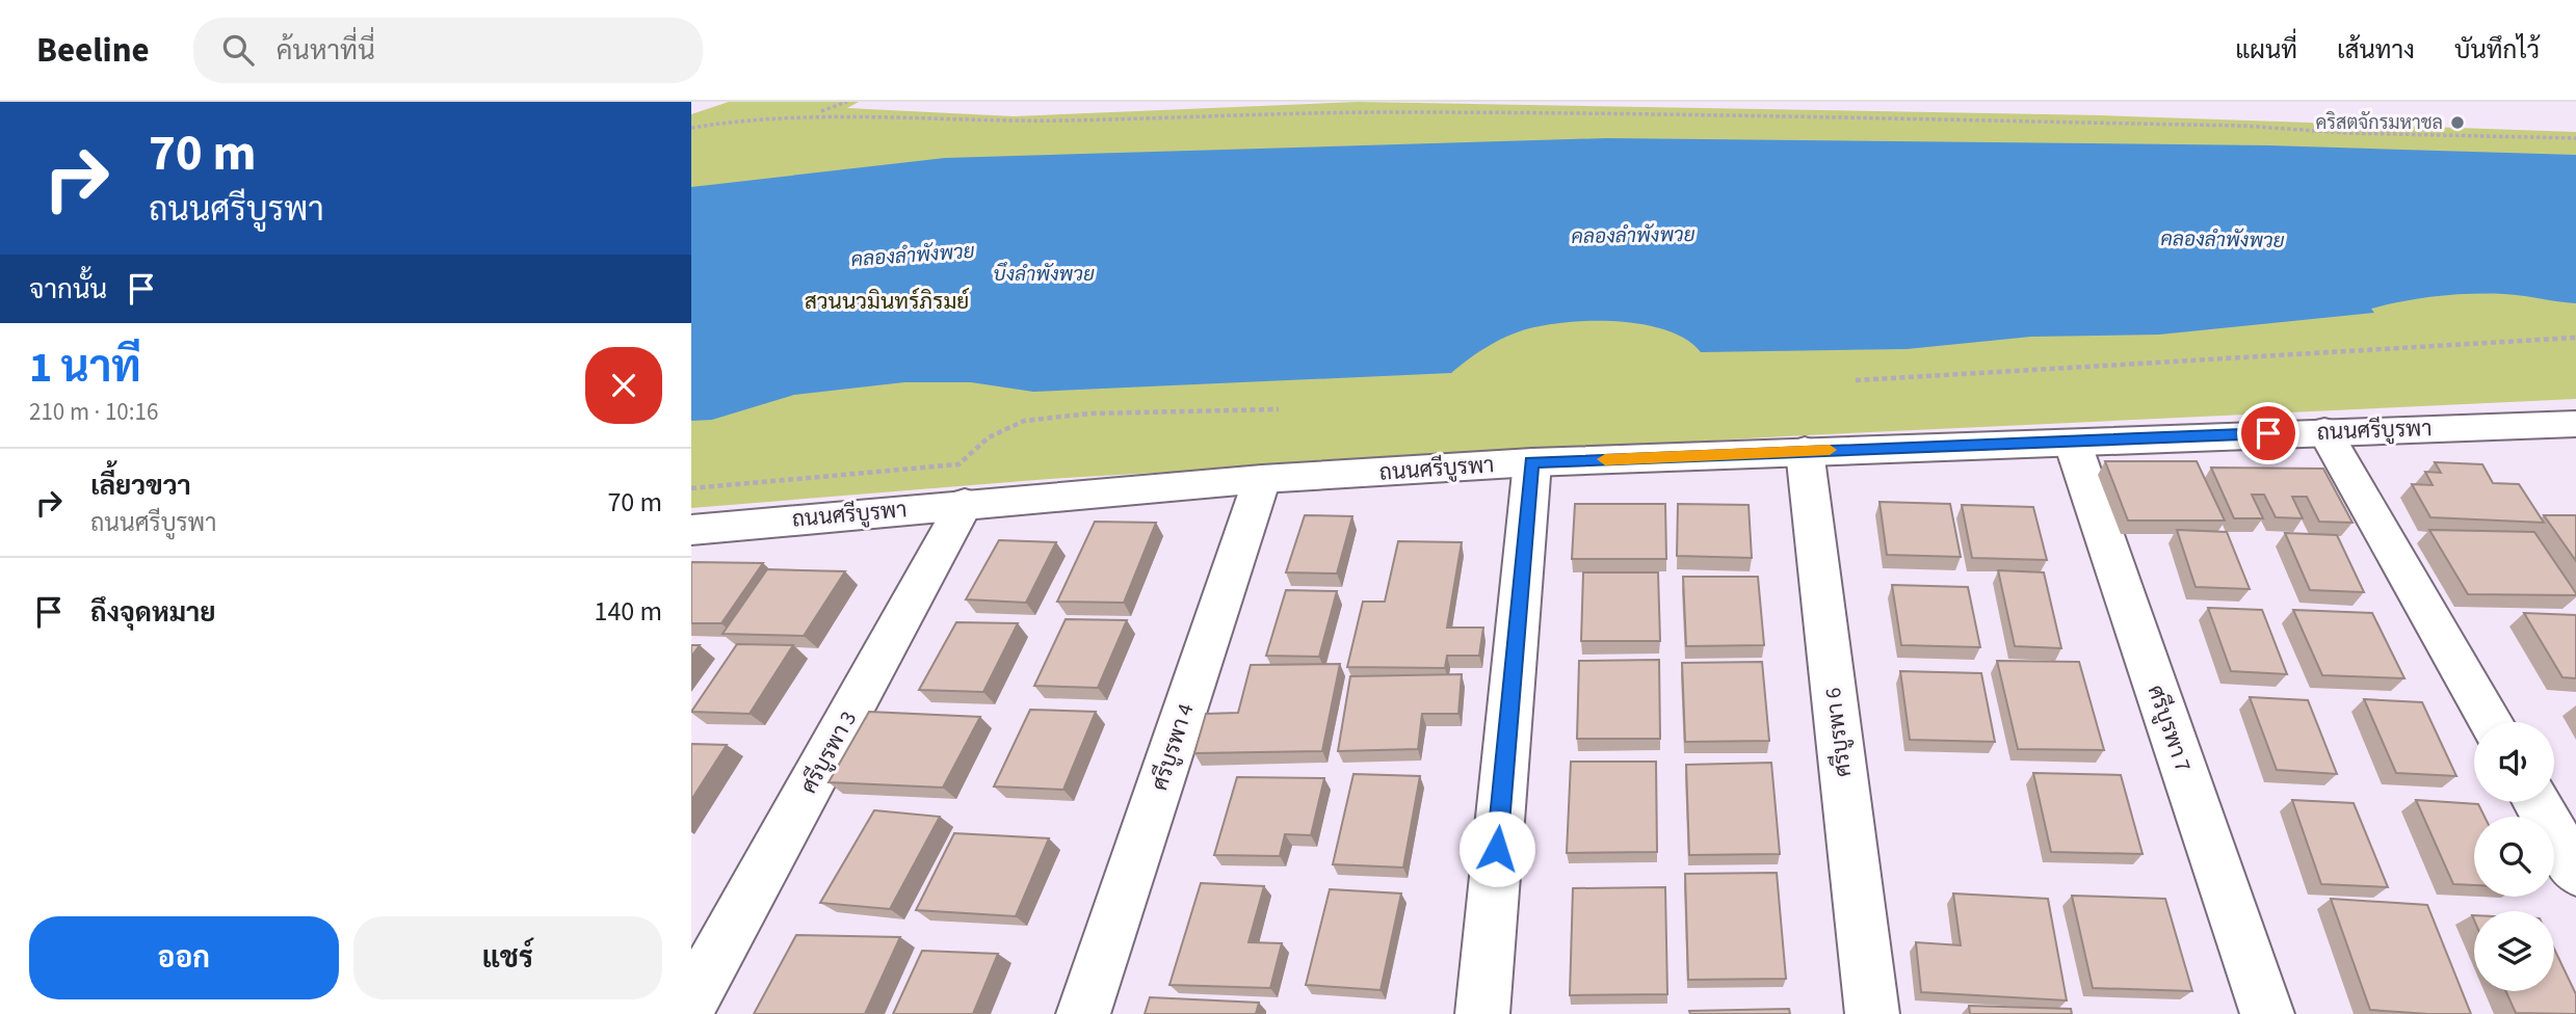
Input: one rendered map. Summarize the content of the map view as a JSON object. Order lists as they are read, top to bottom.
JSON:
{
  "streets": {
    "street": [
      "ถนนศรีบูรพา",
      "ศรีบูรพา 7",
      "ศรีบูรพา 6",
      "ศรีบูรพา 4",
      "ศรีบูรพา 3"
    ]
  },
  "crossings": [
    ["ถนนศรีบูรพา", "ศรีบูรพา 7"],
    ["ถนนศรีบูรพา", "ศรีบูรพา 6"],
    ["ถนนศรีบูรพา", "ศรีบูรพา 4"],
    ["ถนนศรีบูรพา", "ศรีบูรพา 3"]
  ],
  "water": ["คลองลำพังพวย", "บึงลำพังพวย"],
  "parks": ["สวนนวมินทร์ภิรมย์"],
  "places": ["คริสตจักรมหาชล"],
  "page": {
    "header": "Beeline",
    "search": "ค้นหาที่นี่",
    "nav": ["แผนที่", "เส้นทาง", "บันทึกไว้"],
    "turn": ["70 m", "ถนนศรีบูรพา"],
    "then": "จากนั้น",
    "heading": ["1 นาที", "210 m · 10:16"],
    "list": [
      {
        "name": "เลี้ยวขวา",
        "note": "ถนนศรีบูรพา",
        "value": "70 m"
      },
      {
        "name": "ถึงจุดหมาย",
        "value": "140 m"
      }
    ],
    "buttons": ["ออก", "แชร์"]
  }
}
